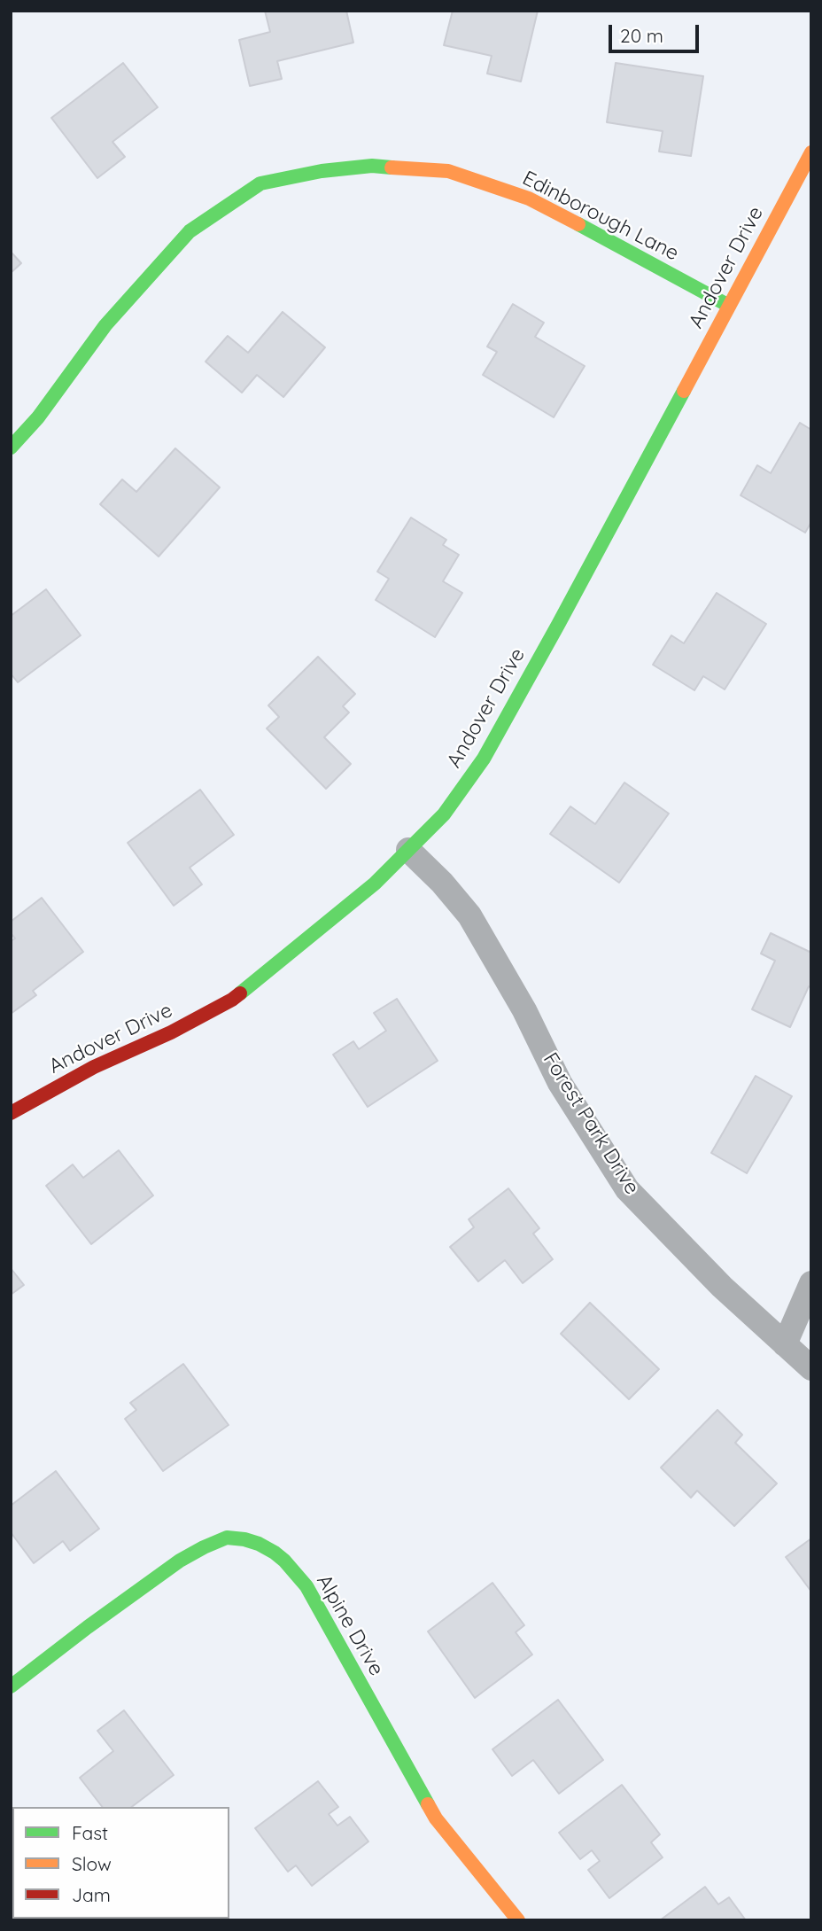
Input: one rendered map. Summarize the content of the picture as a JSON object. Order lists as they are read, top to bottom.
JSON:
{
  "streets": {
    "street": [
      "Edinborough Lane",
      "Andover Drive",
      "Forest Park Drive",
      "Alpine Drive"
    ]
  },
  "crossings": [
    ["Edinborough Lane", "Andover Drive"],
    ["Andover Drive", "Forest Park Drive"]
  ],
  "legend": ["Fast", "Slow", "Jam"],
  "scale_bar": "20 m"
}
